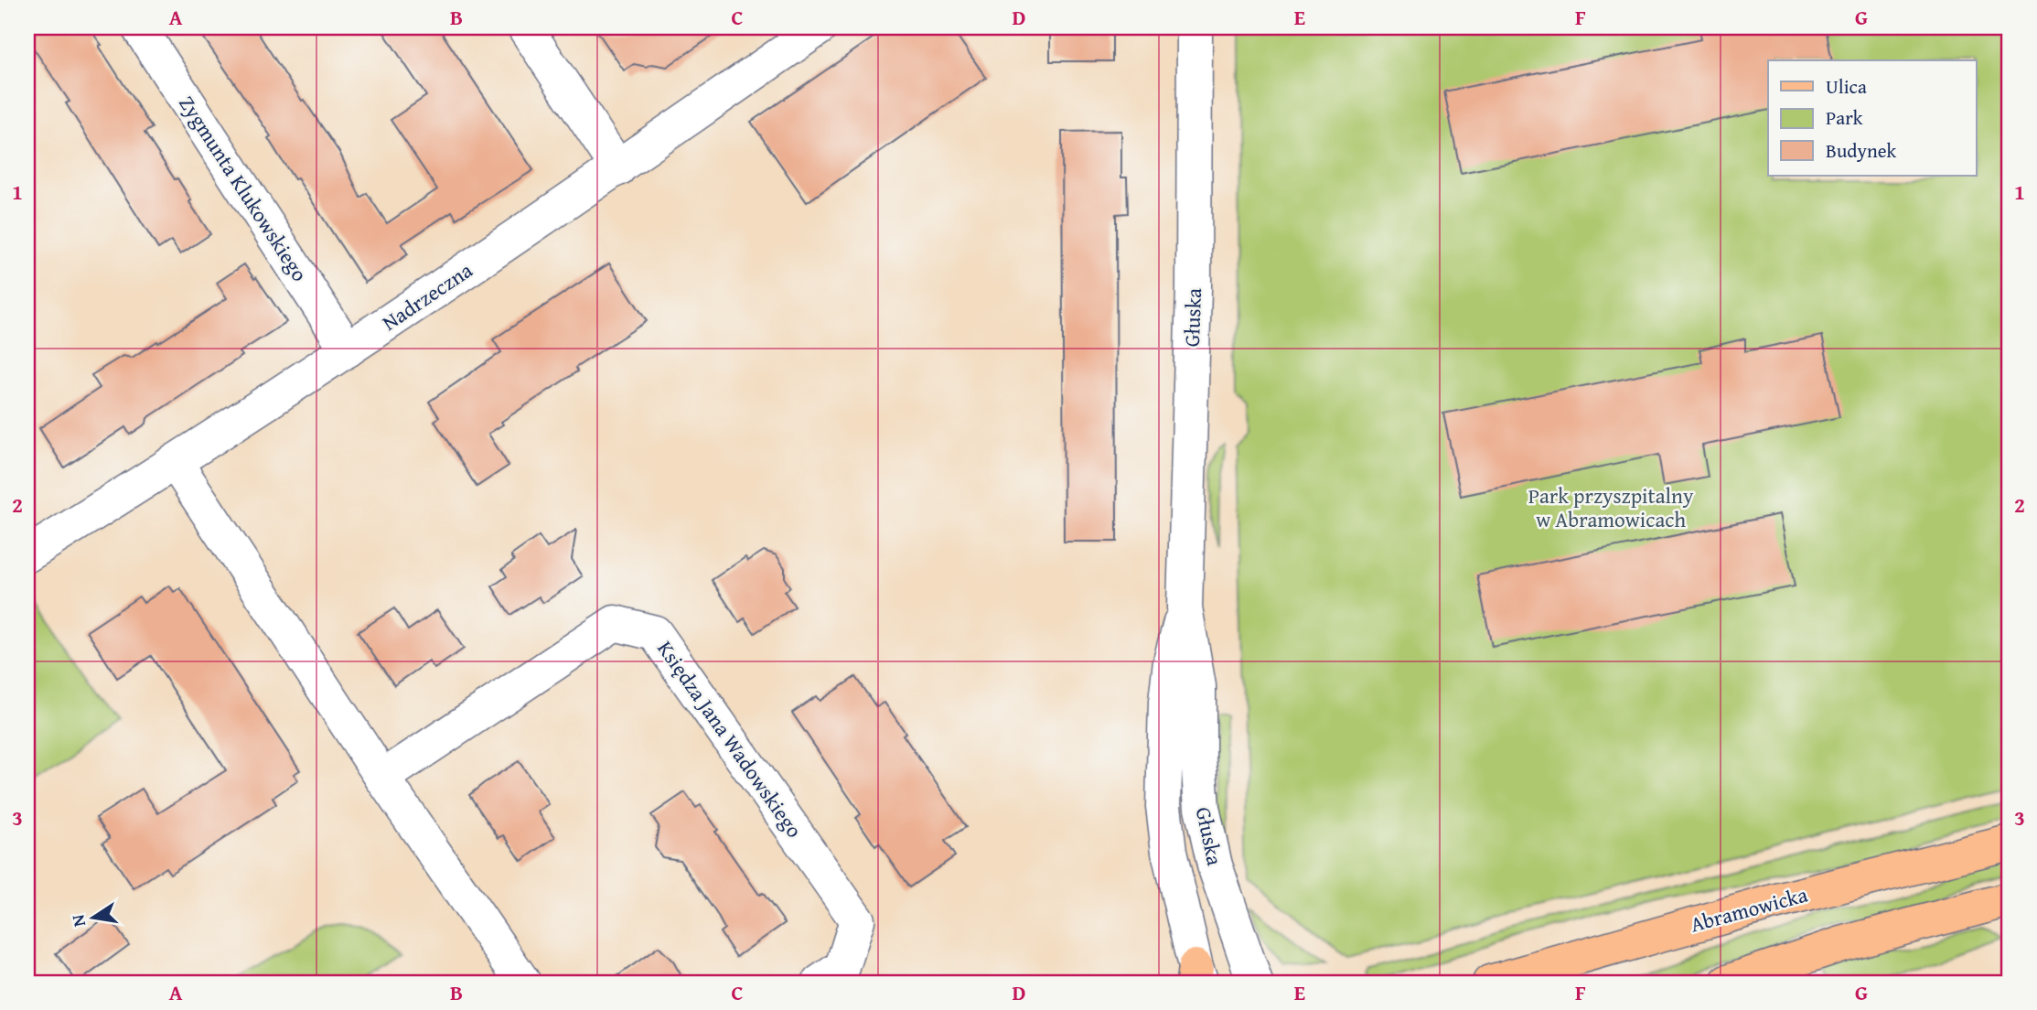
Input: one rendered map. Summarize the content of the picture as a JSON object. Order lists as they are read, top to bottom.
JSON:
{
  "streets": {
    "main road": ["Abramowicka"],
    "street": [
      "Zygmunta Klukowskiego",
      "Nadrzeczna",
      "Głuska",
      "Księdza Jana Wadowskiego"
    ]
  },
  "crossings": [
    ["Zygmunta Klukowskiego", "Nadrzeczna"]
  ],
  "parks": ["Park przyszpitalny w Abramowicach"],
  "legend": ["Ulica", "Park", "Budynek"],
  "north": "left",
  "grid": {
    "columns": [
      "A",
      "B",
      "C",
      "D",
      "E",
      "F",
      "G"
    ],
    "rows": ["1", "2", "3"]
  }
}
